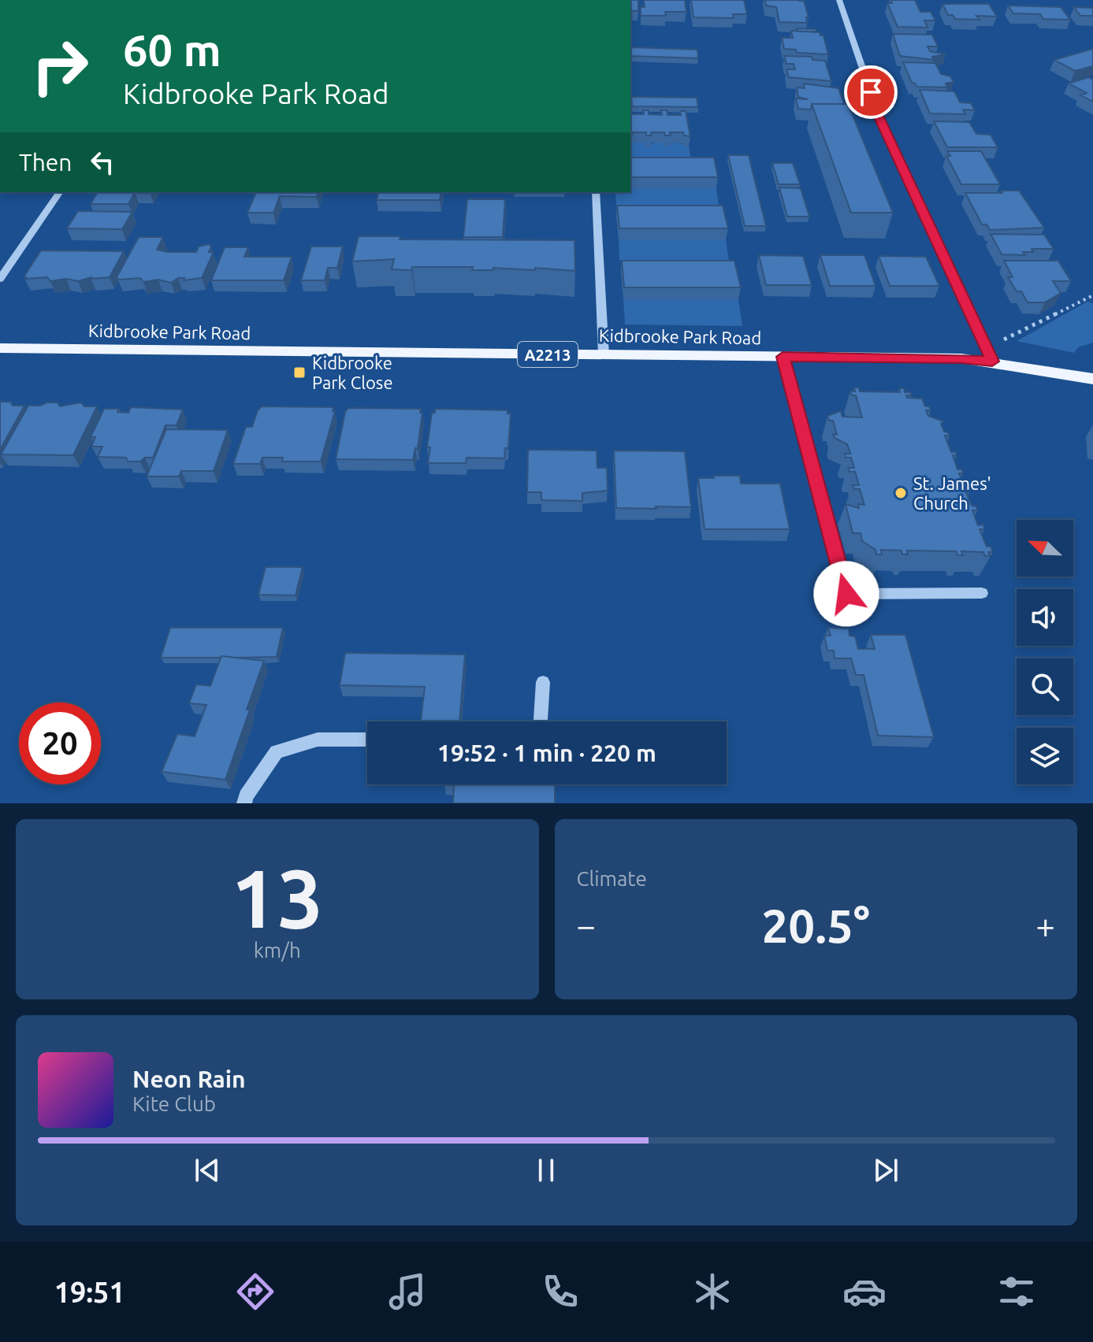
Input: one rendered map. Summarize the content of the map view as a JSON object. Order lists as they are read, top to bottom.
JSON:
{
  "streets": {
    "main road": ["Kidbrooke Park Road", "A2213"]
  },
  "places": {
    "transit": ["Kidbrooke Park Close"],
    "other": ["St. James' Church"]
  },
  "north": "top left",
  "page": {
    "turn": ["60 m", "Kidbrooke Park Road"],
    "then": "Then",
    "limit": "20",
    "trip": "19:52 · 1 min · 220 m",
    "tile": [
      ["13", "km/h"],
      "Climate"
    ],
    "heat": ["−", "20.5°", "+"],
    "song": ["Neon Rain", "Kite Club"],
    "tabs": "19:51"
  }
}
